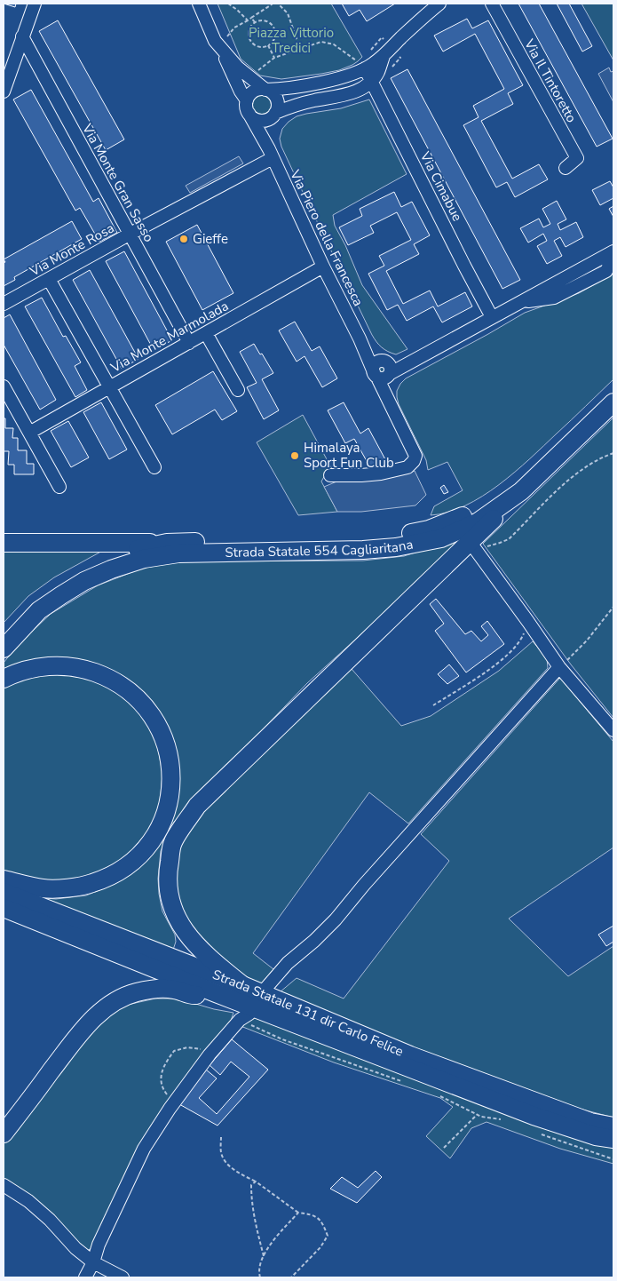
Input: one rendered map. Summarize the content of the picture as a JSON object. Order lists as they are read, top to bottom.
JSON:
{
  "streets": {
    "highway": ["Strada Statale 554 Cagliaritana", "Strada Statale 131 dir Carlo Felice"],
    "street": [
      "Via Il Tintoretto",
      "Via Monte Gran Sasso",
      "Via Cimabue",
      "Via Piero della Francesca",
      "Via Monte Rosa",
      "Via Monte Marmolada"
    ]
  },
  "crossings": [
    ["Via Monte Gran Sasso", "Via Monte Rosa"],
    ["Via Monte Gran Sasso", "Via Monte Marmolada"],
    ["Via Piero della Francesca", "Via Monte Rosa"],
    ["Via Piero della Francesca", "Via Monte Marmolada"]
  ],
  "parks": ["Piazza Vittorio Tredici"],
  "places": ["Gieffe", "Himalaya Sport Fun Club"]
}
